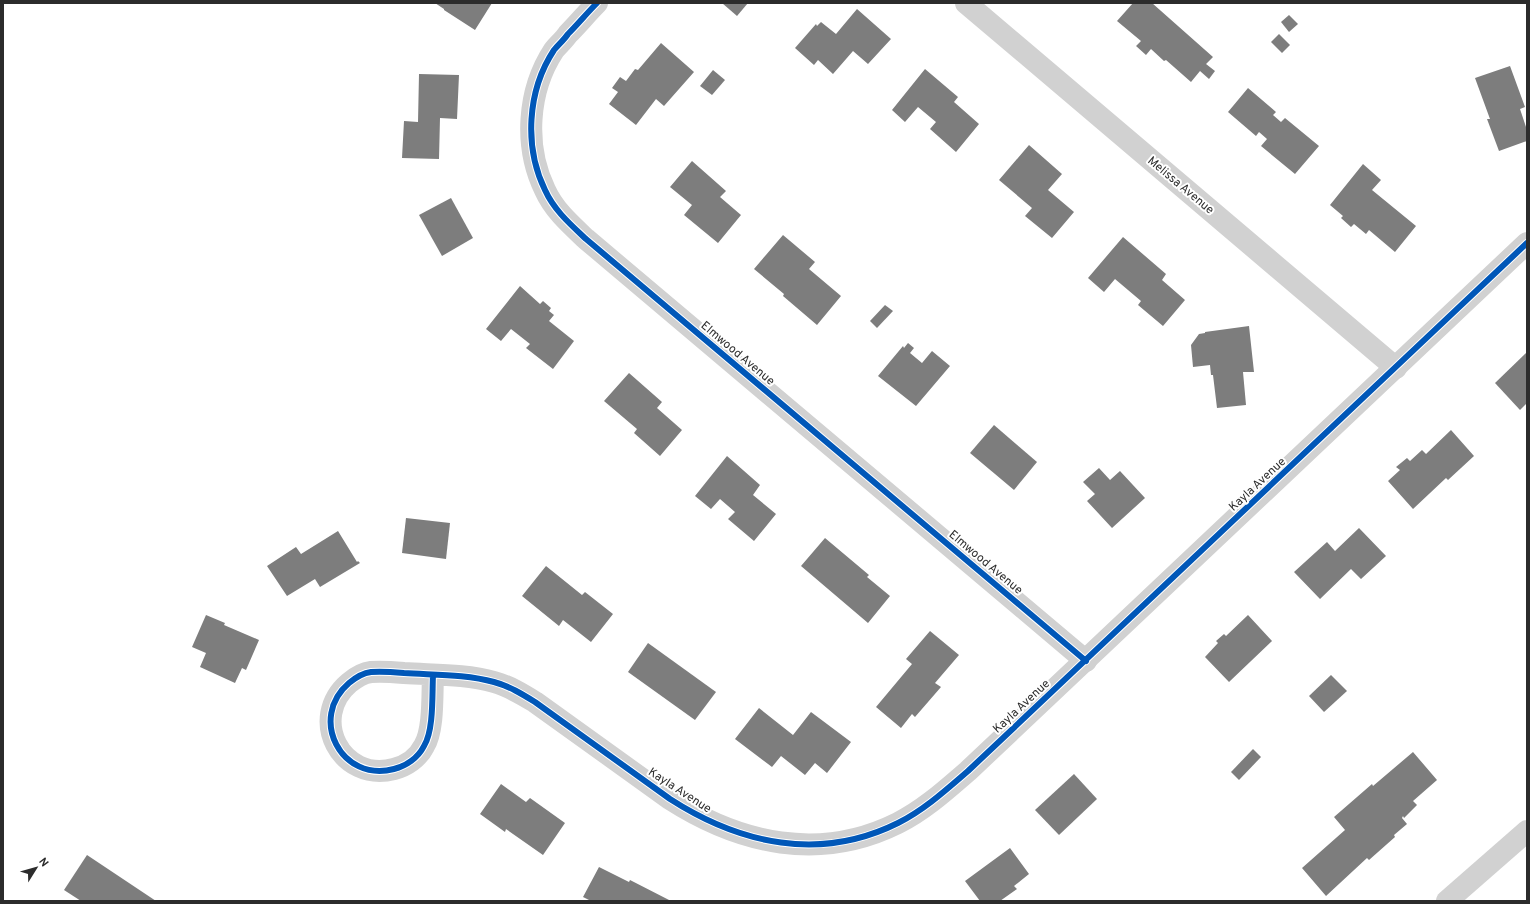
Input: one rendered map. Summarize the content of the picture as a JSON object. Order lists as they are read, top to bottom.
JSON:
{
  "streets": {
    "street": ["Melissa Avenue", "Elmwood Avenue", "Kayla Avenue"]
  },
  "crossings": [
    ["Melissa Avenue", "Kayla Avenue"],
    ["Elmwood Avenue", "Kayla Avenue"]
  ],
  "north": "top right"
}
